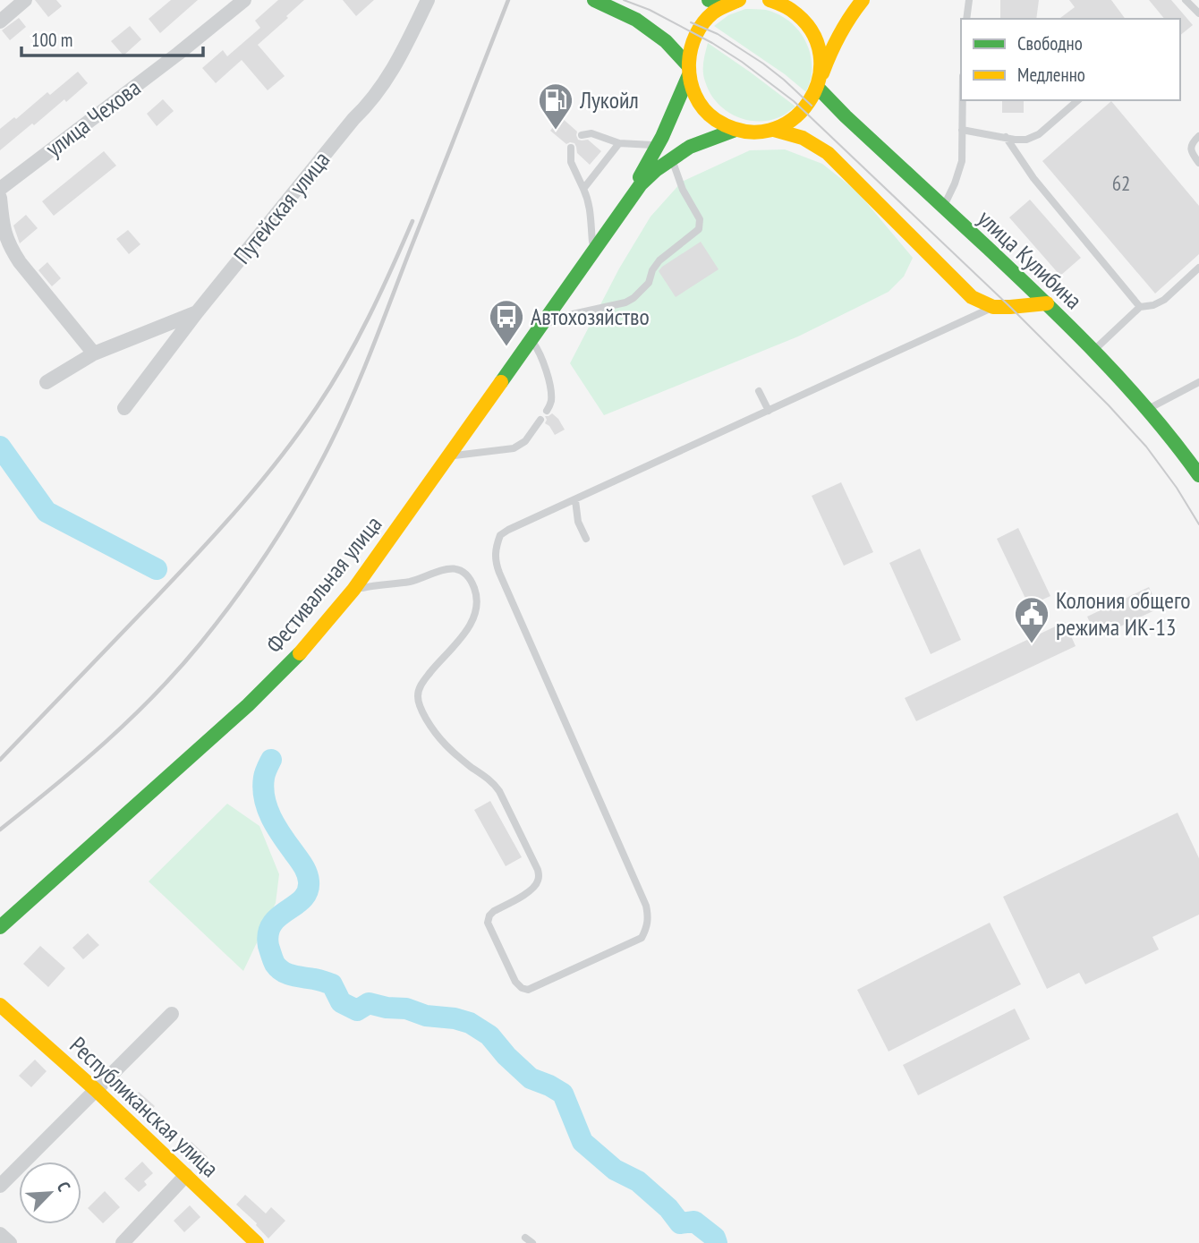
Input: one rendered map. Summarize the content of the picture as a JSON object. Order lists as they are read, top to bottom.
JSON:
{
  "streets": {
    "main road": ["улица Кулибина", "Фестивальная улица", "Республиканская улица"],
    "street": ["улица Чехова", "Путейская улица"]
  },
  "places": {
    "fuel station": ["Лукойл"],
    "bus stop": ["Автохозяйство"],
    "public building": ["Колония общего режима ИК-13"]
  },
  "house_numbers": ["62"],
  "legend": ["Свободно", "Медленно"],
  "scale_bar": "100 m",
  "north": "top right"
}
